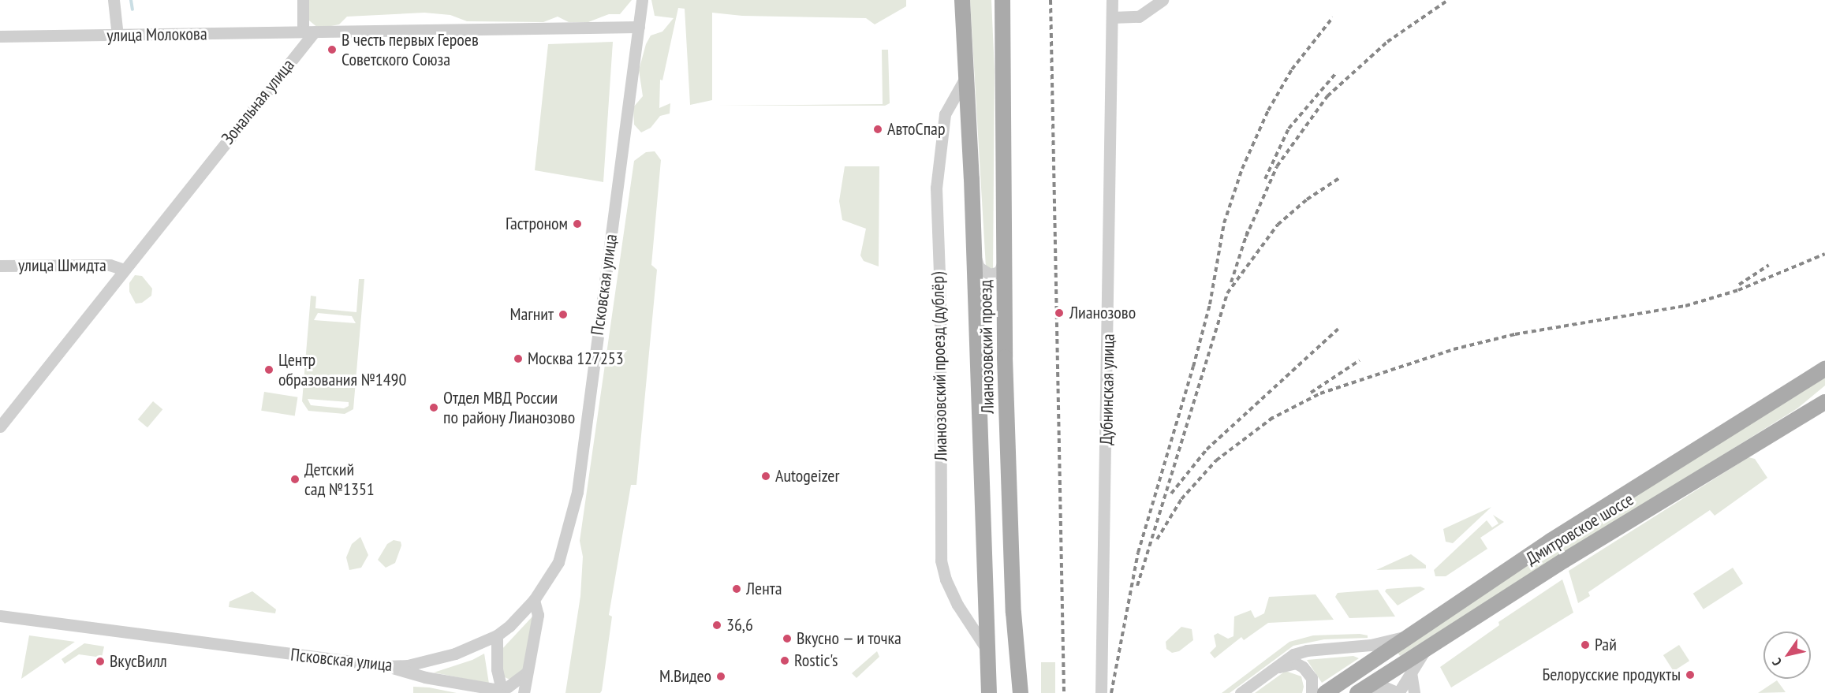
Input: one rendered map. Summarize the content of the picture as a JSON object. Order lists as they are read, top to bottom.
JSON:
{
  "streets": {
    "main road": ["Лианозовский проезд", "Дмитровское шоссе"],
    "street": [
      "улица Молокова",
      "Зональная улица",
      "улица Шмидта",
      "Псковская улица",
      "Лианозовский проезд (дублёр)",
      "Дубнинская улица"
    ]
  },
  "crossings": [
    ["улица Молокова", "Зональная улица"],
    ["Зональная улица", "улица Шмидта"],
    ["Лианозовский проезд", "Лианозовский проезд (дублёр)"]
  ],
  "places": [
    "В честь первых Героев Советского Союза",
    "АвтоСпар",
    "Гастроном",
    "Лианозово",
    "Магнит",
    "Москва 127253",
    "Центр образования №1490",
    "Отдел МВД России по району Лианозово",
    "Autogeizer",
    "Детский сад №1351",
    "Лента",
    "36,6",
    "Вкусно — и точка",
    "Рай",
    "Rostic's",
    "ВкусВилл",
    "Белорусские продукты",
    "М.Видео"
  ],
  "north": "bottom left"
}
